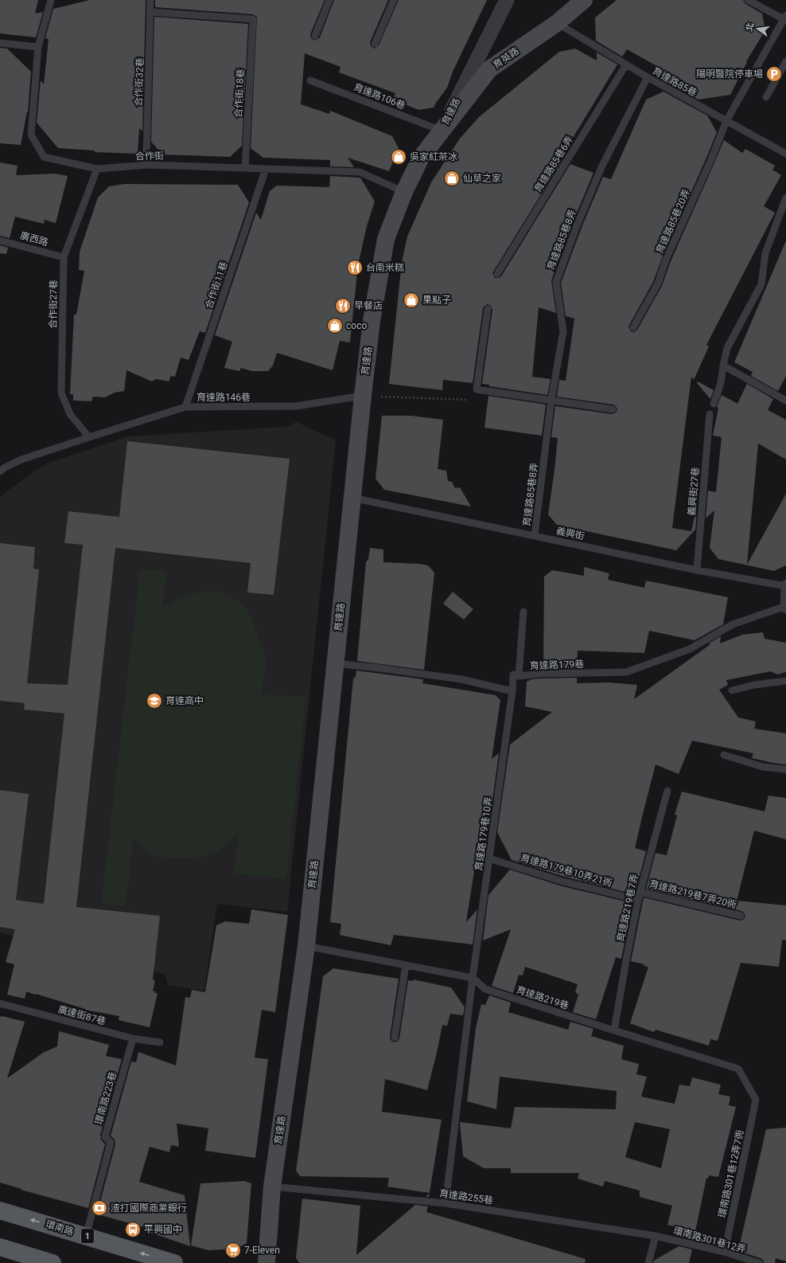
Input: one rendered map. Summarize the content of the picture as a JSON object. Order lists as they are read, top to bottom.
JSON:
{
  "streets": {
    "main road": ["環南路", "1"],
    "street": ["育英路", "育達路"],
    "lane": [
      "合作街32巷",
      "育達路85巷",
      "合作街18巷",
      "育達路106巷",
      "合作街",
      "育達路85巷6弄",
      "育達路85巷20弄",
      "廣西路",
      "育達路85巷8弄",
      "合作街11巷",
      "合作街27巷",
      "育達路146巷",
      "義興街27巷",
      "義興街",
      "育達路179巷",
      "育達路179巷10弄",
      "育達路179巷10弄21衖",
      "育達路219巷7弄20衖",
      "育達路219巷7弄",
      "育達路219巷",
      "廣達街87巷",
      "環南路223巷",
      "環南路301巷12弄7衖",
      "育達路255巷",
      "環南路301巷12弄"
    ]
  },
  "crossings": [
    ["育英路", "育達路85巷"],
    ["育英路", "育達路106巷"],
    ["育英路", "育達路"],
    ["合作街32巷", "合作街18巷"],
    ["合作街32巷", "合作街"],
    ["育達路85巷", "育達路85巷6弄"],
    ["育達路85巷", "育達路85巷20弄"],
    ["育達路85巷", "育達路85巷8弄"],
    ["合作街18巷", "合作街"],
    ["育達路106巷", "育達路"],
    ["育達路", "合作街"],
    ["育達路", "育達路146巷"],
    ["育達路", "義興街"],
    ["育達路", "育達路255巷"],
    ["合作街", "合作街11巷"],
    ["合作街", "合作街27巷"],
    ["廣西路", "合作街27巷"],
    ["育達路85巷8弄", "義興街"],
    ["合作街11巷", "育達路146巷"],
    ["合作街27巷", "育達路146巷"],
    ["義興街27巷", "義興街"],
    ["育達路179巷", "育達路179巷10弄"],
    ["育達路179巷10弄", "育達路179巷10弄21衖"],
    ["育達路179巷10弄", "育達路219巷"],
    ["育達路179巷10弄", "育達路255巷"],
    ["育達路179巷10弄21衖", "育達路219巷7弄"],
    ["育達路219巷7弄20衖", "育達路219巷7弄"],
    ["育達路219巷7弄", "育達路219巷"],
    ["育達路219巷", "環南路301巷12弄7衖"],
    ["廣達街87巷", "環南路223巷"],
    ["環南路223巷", "環南路"],
    ["環南路301巷12弄7衖", "環南路301巷12弄"],
    ["育達路255巷", "環南路301巷12弄"]
  ],
  "places": {
    "parking": ["陽明醫院停車場"],
    "shop": [
      "吳家紅茶冰",
      "仙草之家",
      "果點子",
      "coco"
    ],
    "restaurant": ["台南米糕", "早餐店"],
    "school or university": ["育達高中"],
    "bank": ["渣打國際商業銀行"],
    "bus stop": ["平興國中"],
    "supermarket": ["7-Eleven"]
  },
  "north": "left"
}
